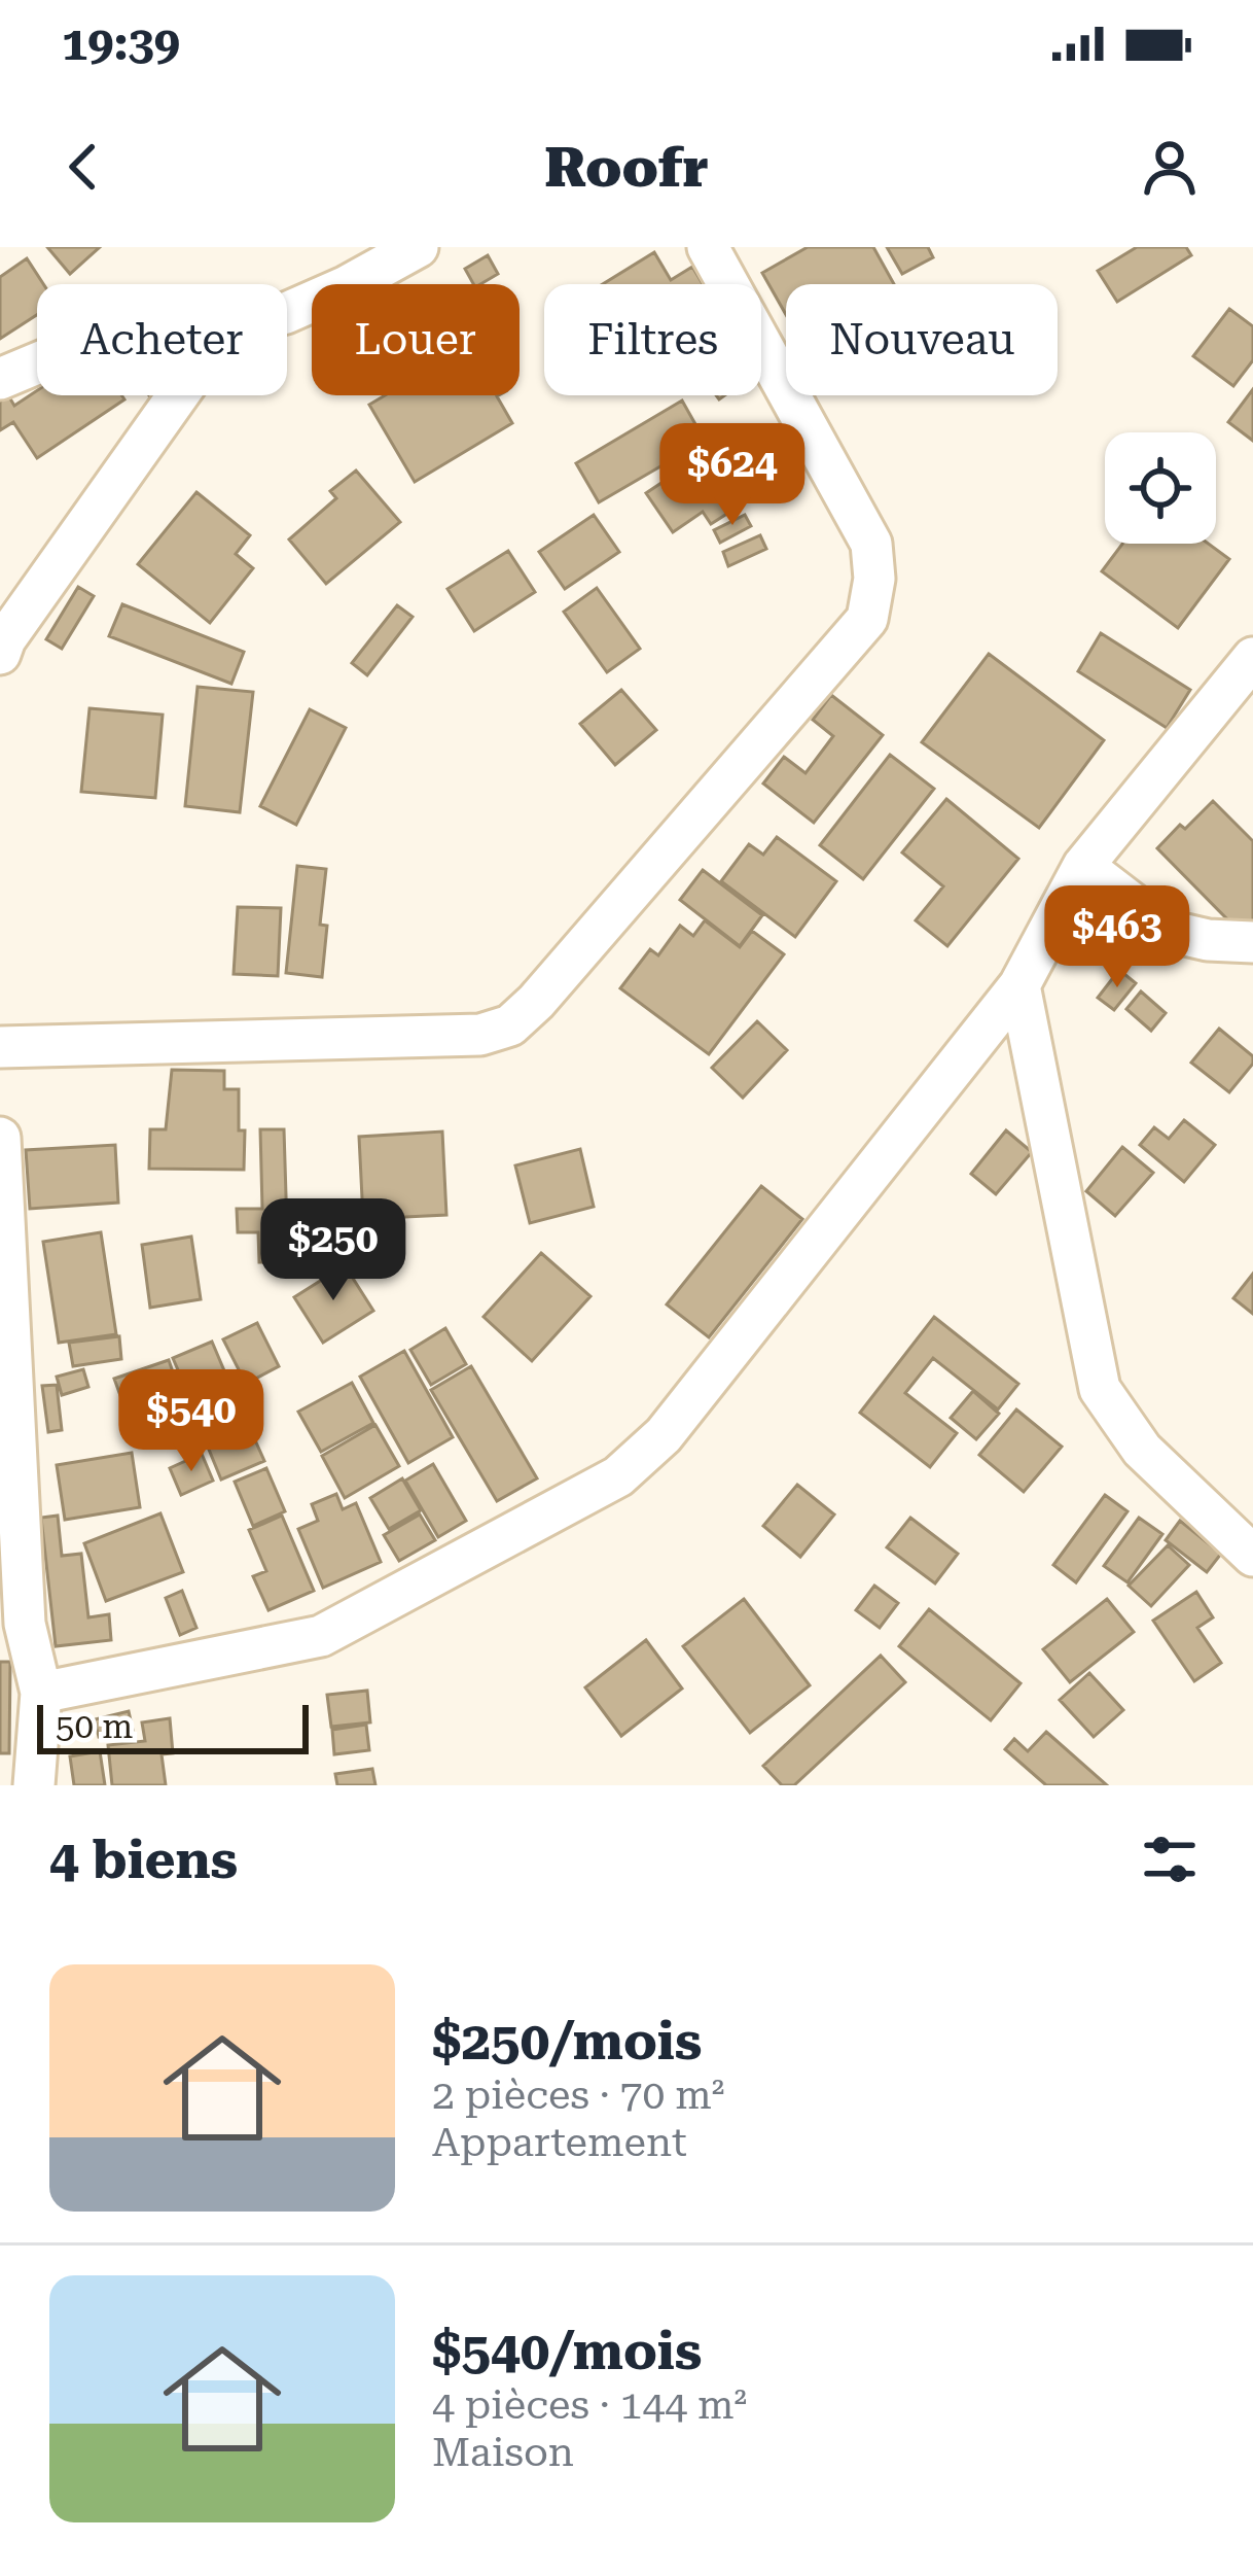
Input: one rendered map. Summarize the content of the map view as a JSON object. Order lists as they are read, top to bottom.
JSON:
{
  "scale_bar": "50 m",
  "page": {
    "status": "19:39",
    "header": "Roofr",
    "chip": [
      "Acheter",
      "Louer",
      "Filtres",
      "Nouveau"
    ],
    "price": [
      "$624",
      "$463",
      "$250",
      "$540"
    ],
    "scale": "50 m",
    "heading": "4 biens",
    "list": [
      {
        "name": "$250/mois",
        "note": "2 pièces · 70 m² · Appartement"
      },
      {
        "name": "$540/mois",
        "note": "4 pièces · 144 m² · Maison"
      }
    ]
  }
}
